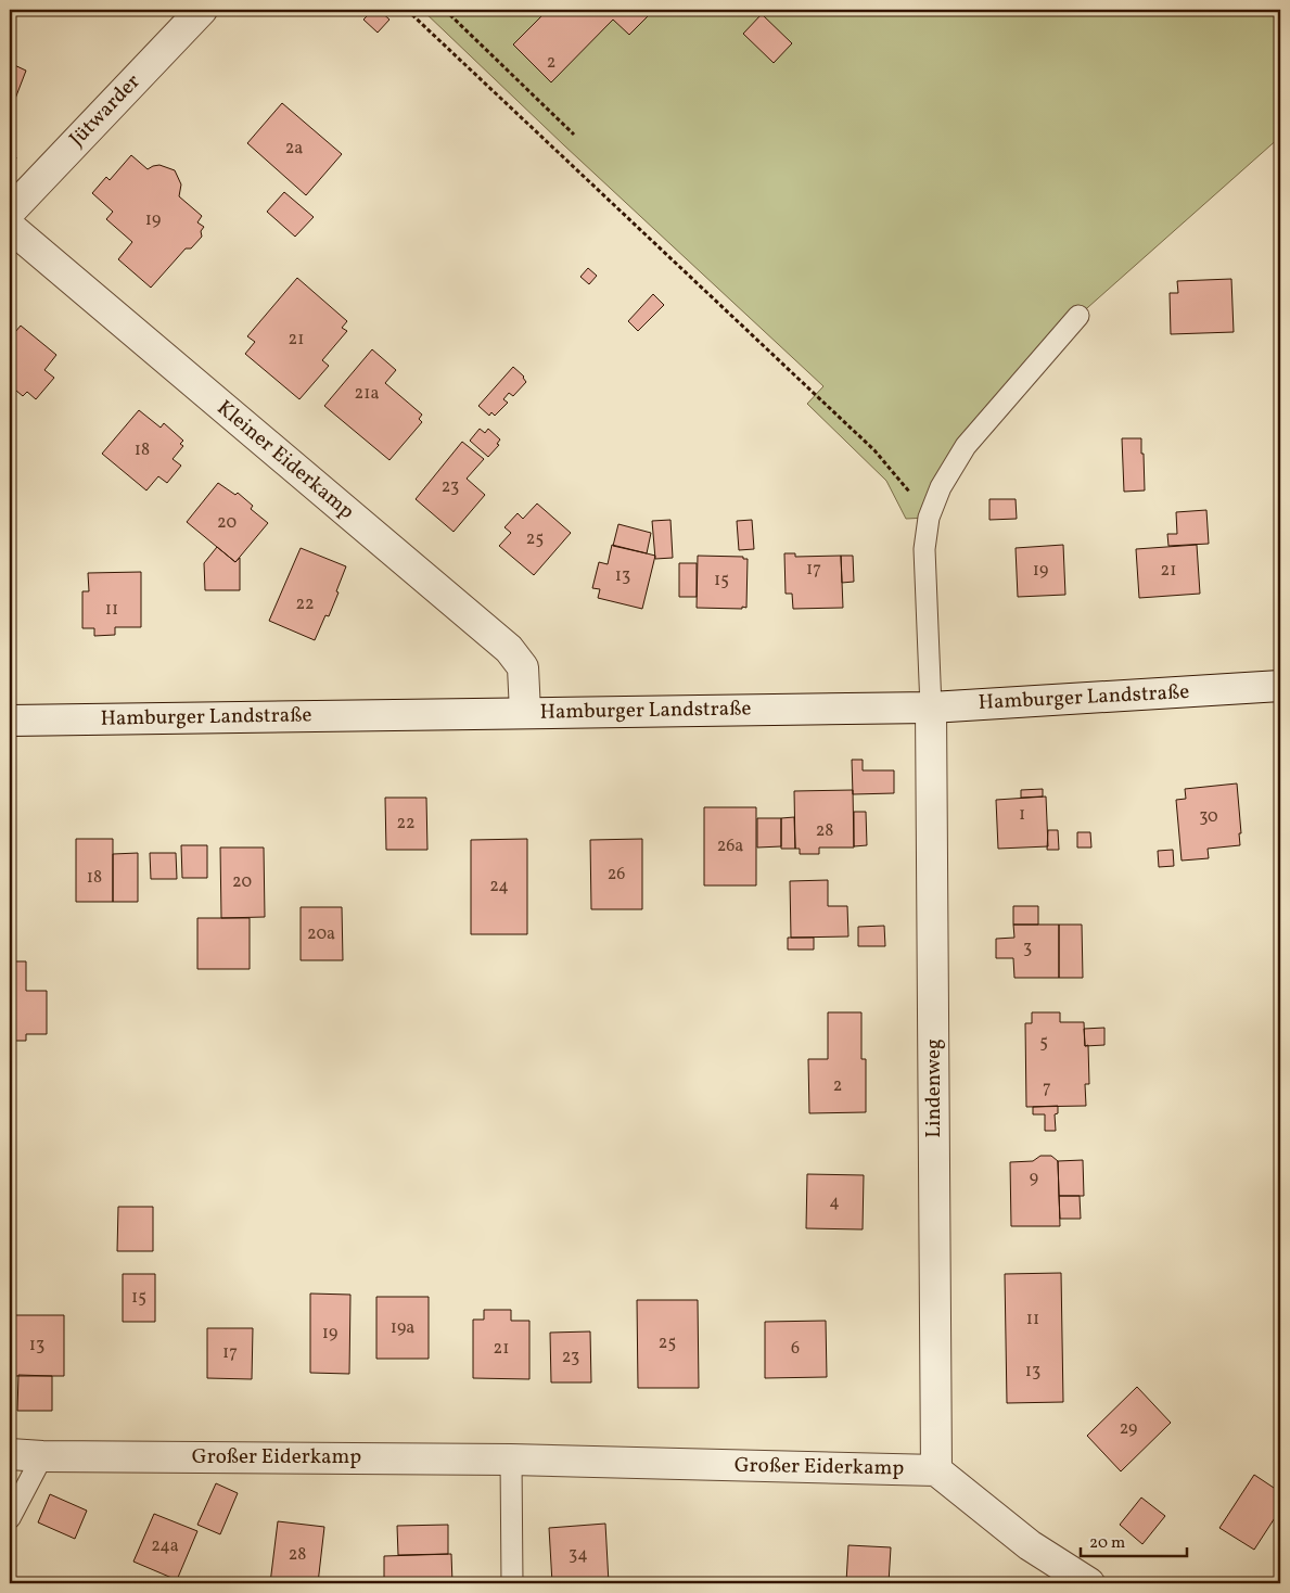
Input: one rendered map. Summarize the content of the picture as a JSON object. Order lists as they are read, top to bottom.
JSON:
{
  "streets": {
    "street": [
      "Jütwarder",
      "Kleiner Eiderkamp",
      "Hamburger Landstraße",
      "Lindenweg",
      "Großer Eiderkamp"
    ]
  },
  "crossings": [
    ["Kleiner Eiderkamp", "Hamburger Landstraße"],
    ["Hamburger Landstraße", "Lindenweg"],
    ["Lindenweg", "Großer Eiderkamp"]
  ],
  "house_numbers": [
    "2",
    "2a",
    "19",
    "21",
    "21a",
    "18",
    "23",
    "20",
    "25",
    "17",
    "19",
    "21",
    "13",
    "15",
    "22",
    "11",
    "1",
    "30",
    "22",
    "28",
    "26a",
    "26",
    "18",
    "20",
    "24",
    "20a",
    "3",
    "5",
    "2",
    "7",
    "9",
    "4",
    "15",
    "11",
    "19a",
    "19",
    "25",
    "13",
    "21",
    "6",
    "17",
    "23",
    "13",
    "29",
    "24a",
    "28",
    "34"
  ],
  "scale_bar": "20 m"
}
